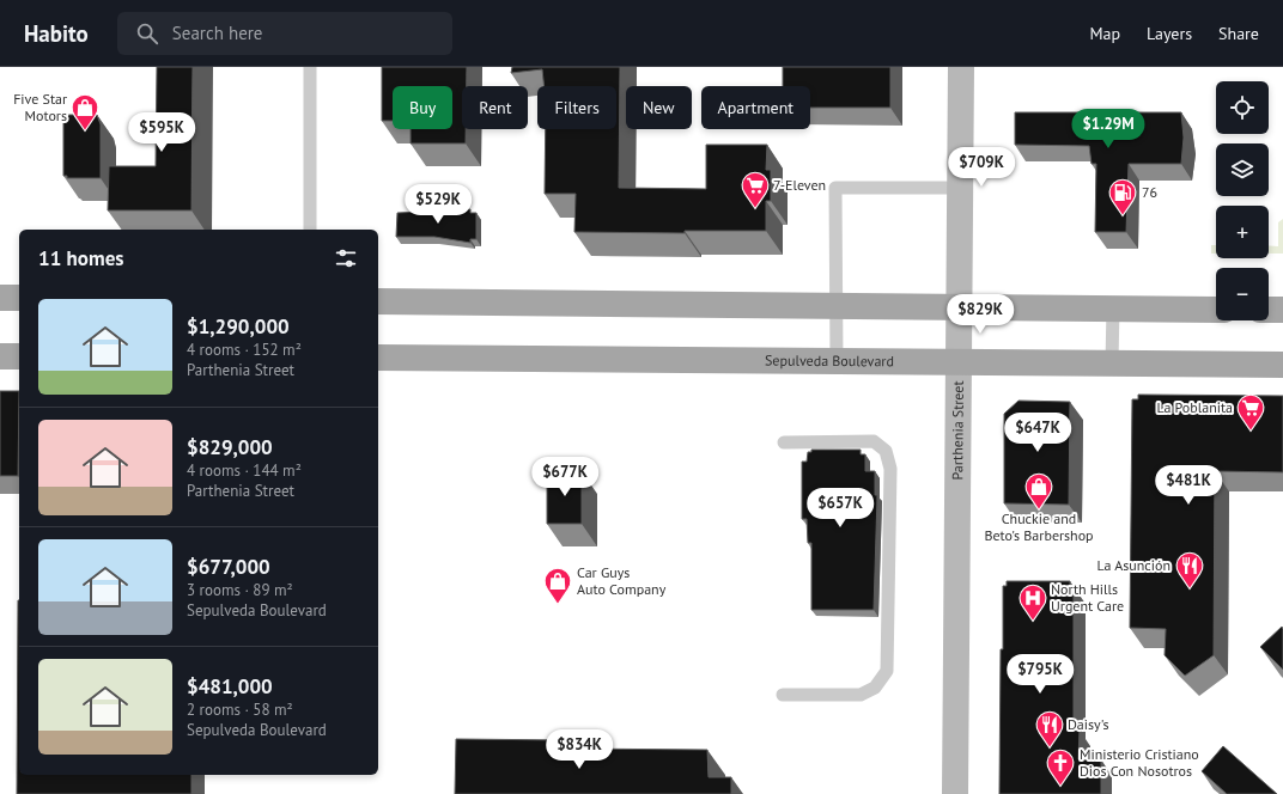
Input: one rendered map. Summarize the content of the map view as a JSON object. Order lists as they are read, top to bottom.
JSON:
{
  "streets": {
    "main road": ["Sepulveda Boulevard", "Parthenia Street"]
  },
  "crossings": [
    ["Sepulveda Boulevard", "Parthenia Street"]
  ],
  "places": {
    "shop": ["Five Star Motors", "Chuckie and Beto's Barbershop", "Car Guys Auto Company"],
    "supermarket": ["7-Eleven", "La Poblanita"],
    "fuel station": ["76"],
    "restaurant": ["La Asunción", "Daisy's"],
    "hospital": ["North Hills Urgent Care"],
    "church": ["Ministerio Cristiano Dios Con Nosotros"]
  },
  "page": {
    "header": "Habito",
    "search": "Search here",
    "nav": ["Map", "Layers", "Share"],
    "map_buttons": ["+", "−"],
    "chip": [
      "Buy",
      "Rent",
      "Filters",
      "New",
      "Apartment"
    ],
    "price": [
      "$1.29M",
      "$595K",
      "$709K",
      "$529K",
      "$829K",
      "$647K",
      "$677K",
      "$481K",
      "$657K",
      "$795K",
      "$834K"
    ],
    "heading": "11 homes",
    "list": [
      {
        "name": "$1,290,000",
        "note": "4 rooms · 152 m² · Parthenia Street"
      },
      {
        "name": "$829,000",
        "note": "4 rooms · 144 m² · Parthenia Street"
      },
      {
        "name": "$677,000",
        "note": "3 rooms · 89 m² · Sepulveda Boulevard"
      },
      {
        "name": "$481,000",
        "note": "2 rooms · 58 m² · Sepulveda Boulevard"
      }
    ]
  }
}
